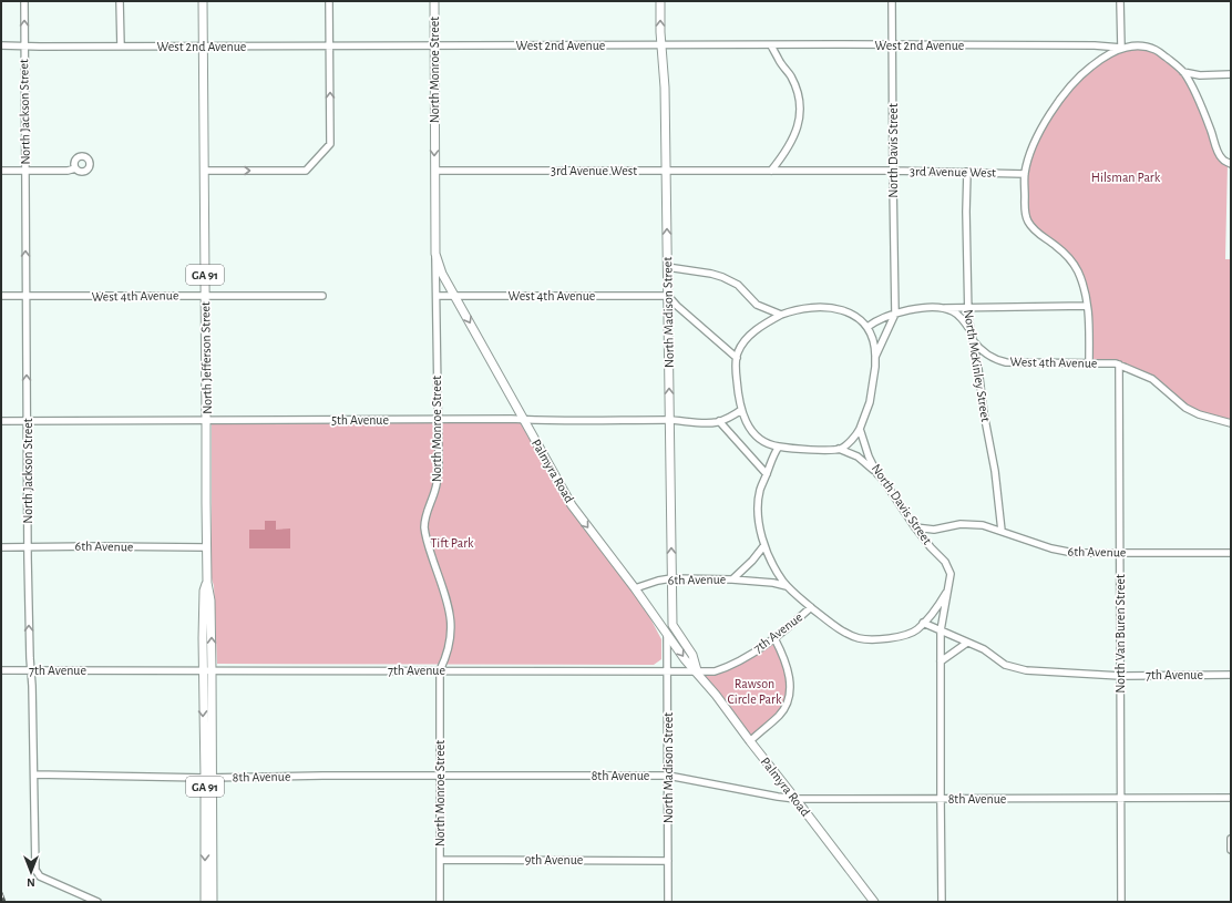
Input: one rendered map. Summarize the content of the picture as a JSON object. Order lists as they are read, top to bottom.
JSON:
{
  "streets": {
    "main road": [
      "North Monroe Street",
      "GA 91",
      "North Madison Street",
      "North Jefferson Street",
      "Palmyra Road"
    ],
    "street": [
      "West 2nd Avenue",
      "North Jackson Street",
      "North Davis Street",
      "3rd Avenue West",
      "West 4th Avenue",
      "North McKinley Street",
      "5th Avenue",
      "6th Avenue",
      "7th Avenue",
      "North Van Buren Street",
      "8th Avenue",
      "9th Avenue"
    ]
  },
  "crossings": [
    ["West 2nd Avenue", "North Monroe Street"],
    ["West 2nd Avenue", "North Jackson Street"],
    ["West 2nd Avenue", "North Davis Street"],
    ["West 2nd Avenue", "North Madison Street"],
    ["West 2nd Avenue", "North Jefferson Street"],
    ["North Monroe Street", "3rd Avenue West"],
    ["North Monroe Street", "West 4th Avenue"],
    ["North Monroe Street", "5th Avenue"],
    ["North Monroe Street", "Palmyra Road"],
    ["North Monroe Street", "7th Avenue"],
    ["North Monroe Street", "8th Avenue"],
    ["North Monroe Street", "9th Avenue"],
    ["North Jackson Street", "West 4th Avenue"],
    ["North Jackson Street", "5th Avenue"],
    ["North Jackson Street", "6th Avenue"],
    ["North Jackson Street", "7th Avenue"],
    ["North Jackson Street", "8th Avenue"],
    ["North Davis Street", "3rd Avenue West"],
    ["North Davis Street", "5th Avenue"],
    ["North Davis Street", "6th Avenue"],
    ["North Davis Street", "7th Avenue"],
    ["North Davis Street", "8th Avenue"],
    ["3rd Avenue West", "North Madison Street"],
    ["3rd Avenue West", "North McKinley Street"],
    ["West 4th Avenue", "North Madison Street"],
    ["West 4th Avenue", "North Jefferson Street"],
    ["West 4th Avenue", "North McKinley Street"],
    ["West 4th Avenue", "Palmyra Road"],
    ["West 4th Avenue", "North Van Buren Street"],
    ["North Madison Street", "5th Avenue"],
    ["North Madison Street", "Palmyra Road"],
    ["North Madison Street", "6th Avenue"],
    ["North Madison Street", "7th Avenue"],
    ["North Madison Street", "8th Avenue"],
    ["North Madison Street", "9th Avenue"],
    ["North Jefferson Street", "5th Avenue"],
    ["North Jefferson Street", "6th Avenue"],
    ["North Jefferson Street", "7th Avenue"],
    ["North Jefferson Street", "8th Avenue"],
    ["North McKinley Street", "6th Avenue"],
    ["5th Avenue", "Palmyra Road"],
    ["Palmyra Road", "6th Avenue"],
    ["Palmyra Road", "7th Avenue"],
    ["Palmyra Road", "8th Avenue"],
    ["6th Avenue", "North Van Buren Street"],
    ["7th Avenue", "North Van Buren Street"],
    ["North Van Buren Street", "8th Avenue"]
  ],
  "one_way": ["North Jackson Street", "North Madison Street", "Palmyra Road"],
  "parks": ["Hilsman Park", "Tift Park", "Rawson Circle Park"],
  "north": "bottom"
}
